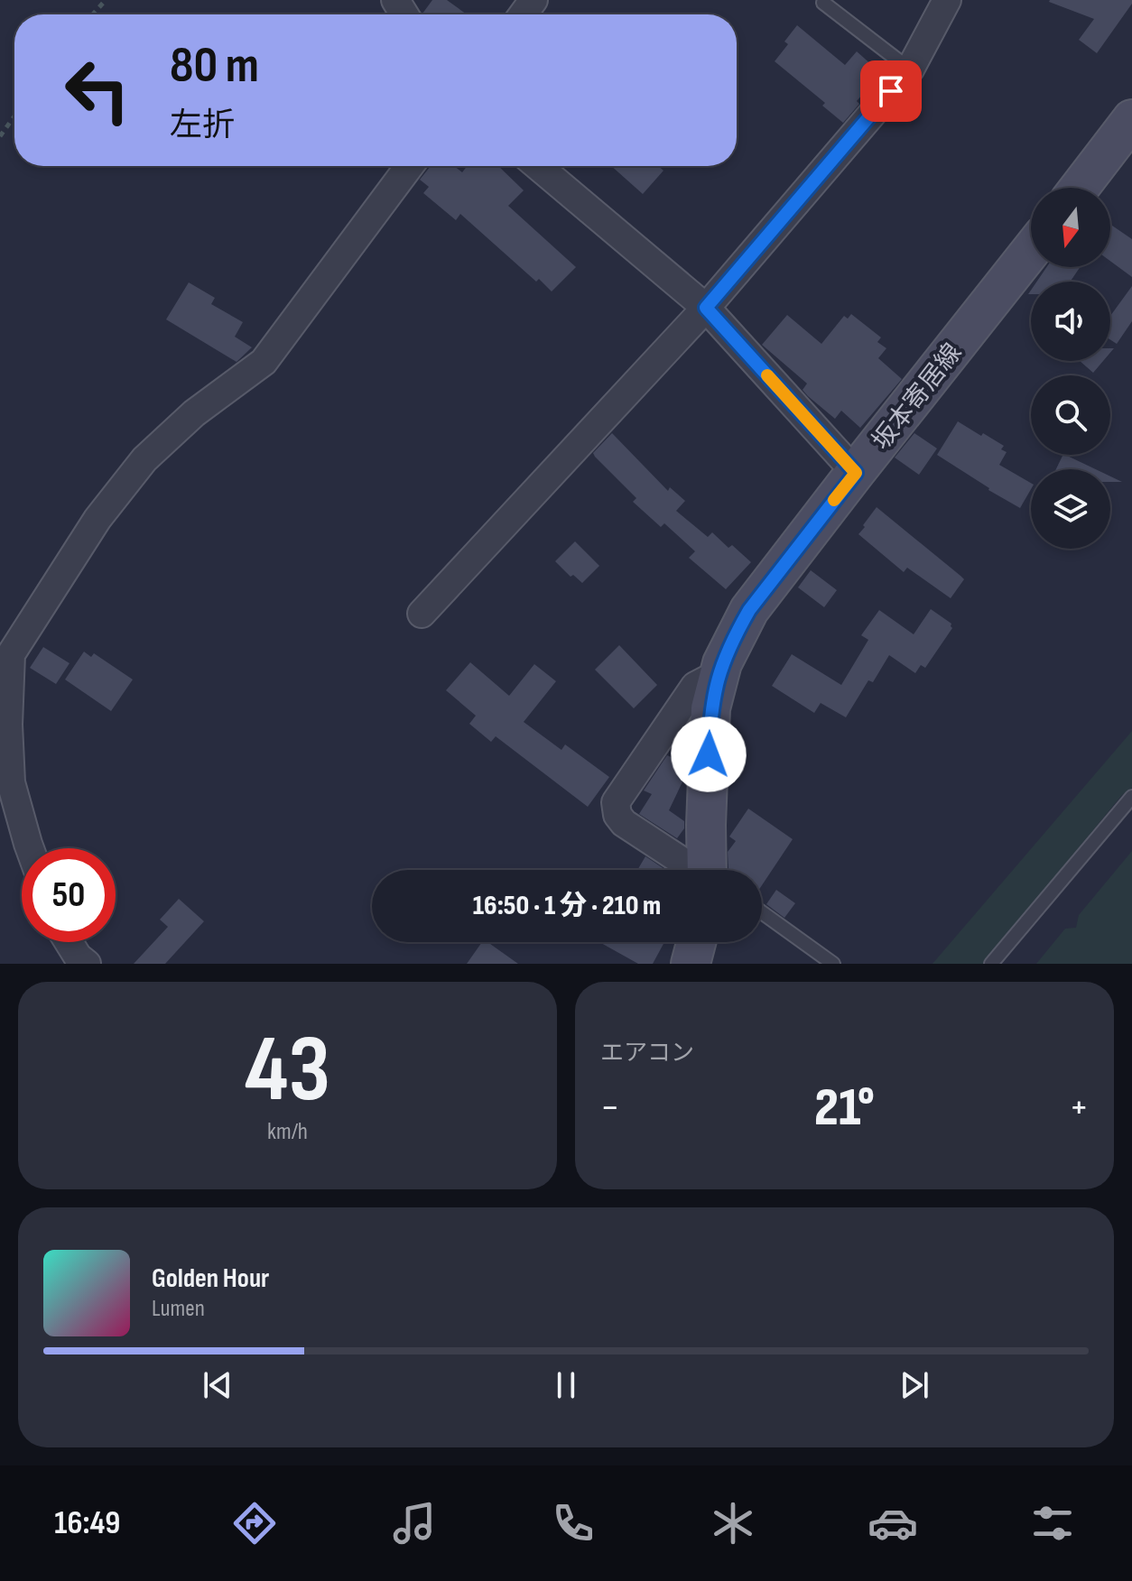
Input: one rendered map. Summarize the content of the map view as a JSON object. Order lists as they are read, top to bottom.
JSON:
{
  "streets": {
    "main road": ["坂本寄居線"]
  },
  "north": "bottom",
  "page": {
    "turn": ["80 m", "左折"],
    "limit": "50",
    "trip": "16:50 · 1 分 · 210 m",
    "tile": [
      ["43", "km/h"],
      "エアコン"
    ],
    "heat": ["−", "21°", "+"],
    "song": ["Golden Hour", "Lumen"],
    "tabs": "16:49"
  }
}
